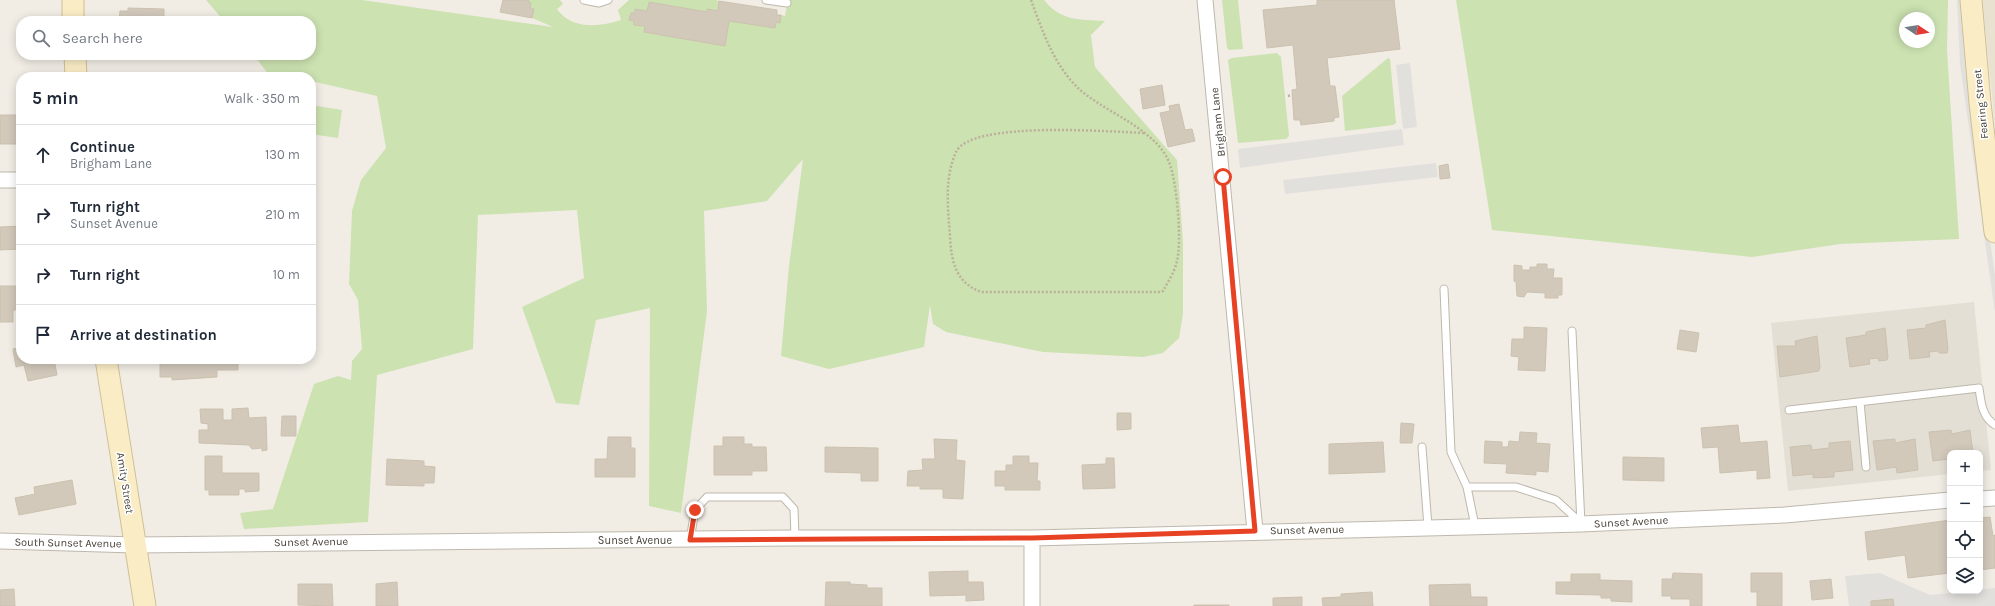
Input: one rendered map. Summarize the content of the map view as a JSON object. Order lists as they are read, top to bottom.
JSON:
{
  "streets": {
    "main road": ["Fearing Street", "Amity Street"],
    "street": ["Brigham Lane", "Sunset Avenue", "South Sunset Avenue"]
  },
  "crossings": [
    ["Brigham Lane", "Sunset Avenue"],
    ["Amity Street", "Sunset Avenue"],
    ["Amity Street", "South Sunset Avenue"],
    ["Sunset Avenue", "South Sunset Avenue"]
  ],
  "north": "right",
  "page": {
    "search": "Search here",
    "heading": ["5 min", "Walk · 350 m"],
    "list": [
      ["Continue", "Brigham Lane", "130 m"],
      ["Turn right", "Sunset Avenue", "210 m"],
      ["Turn right", "10 m"],
      "Arrive at destination"
    ],
    "map_buttons": ["+", "−"]
  }
}
